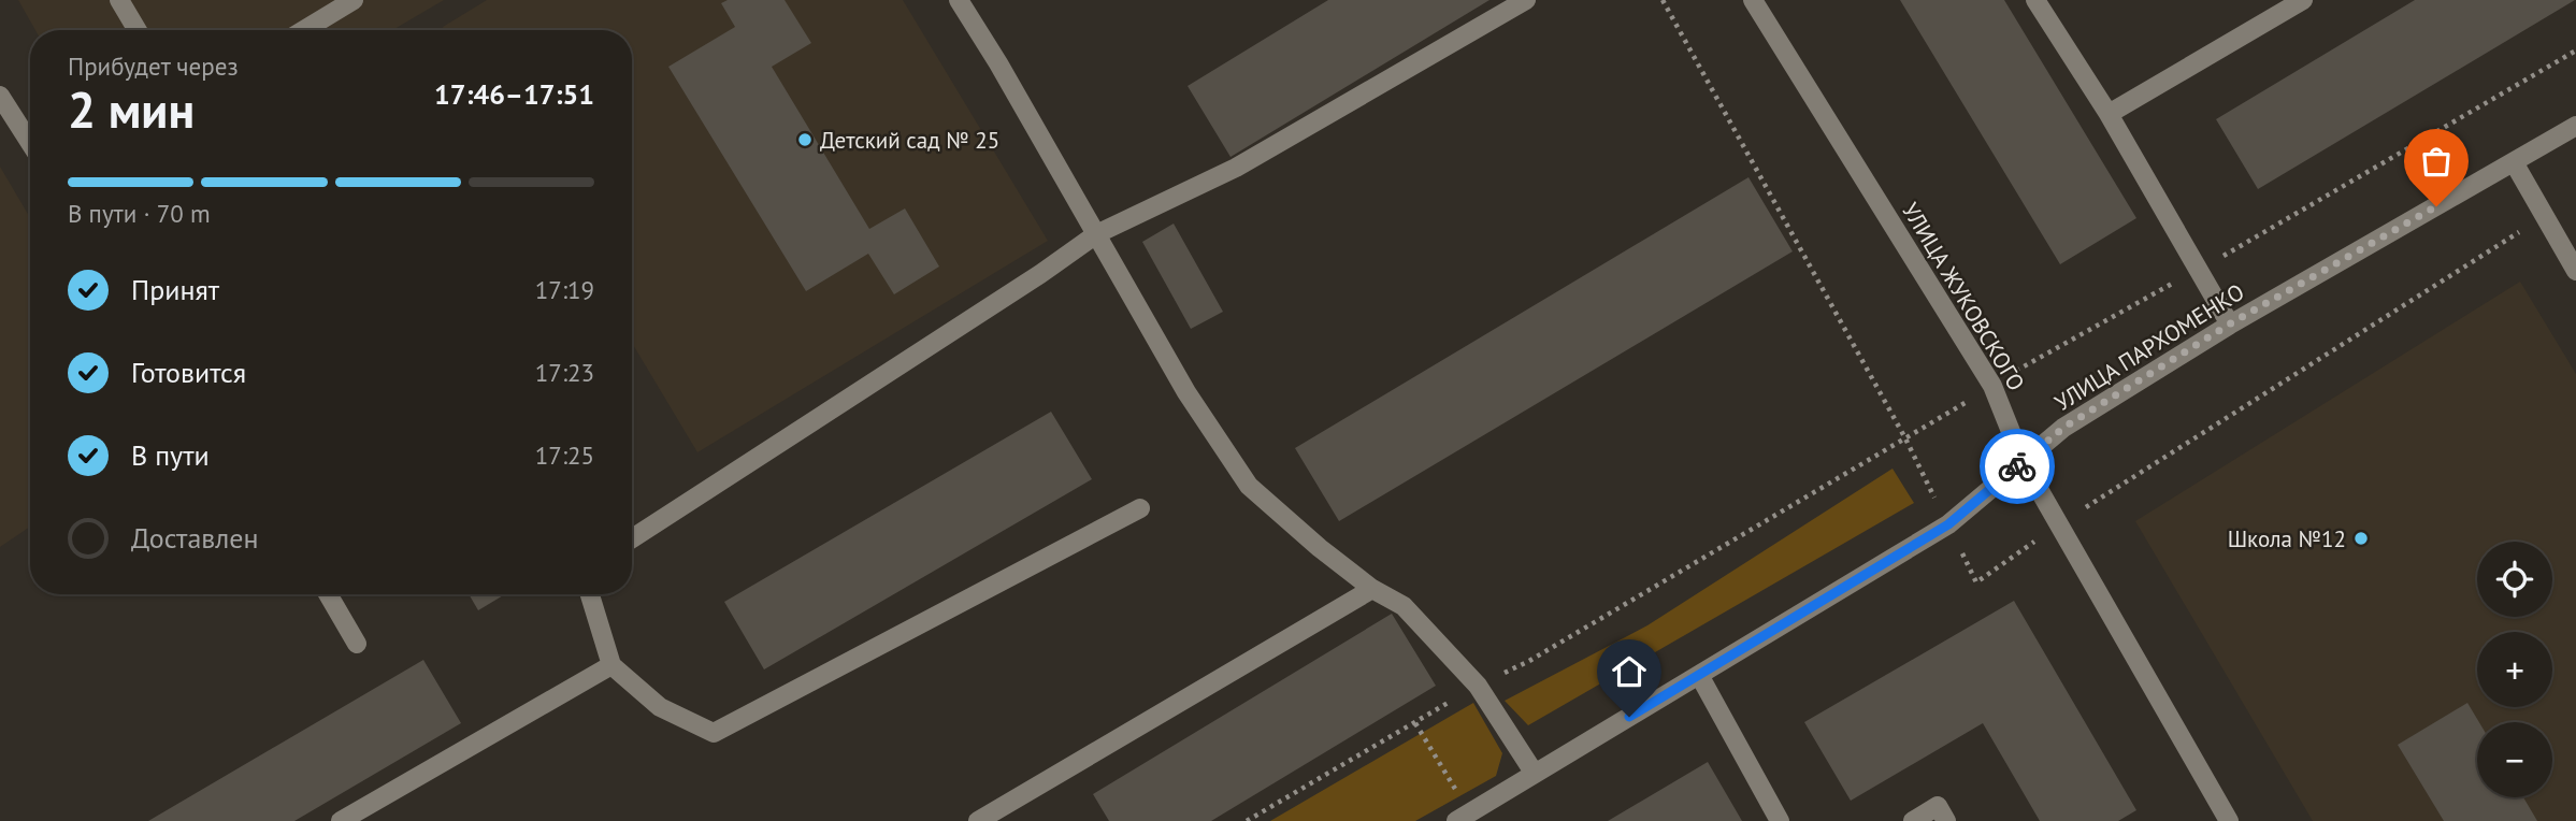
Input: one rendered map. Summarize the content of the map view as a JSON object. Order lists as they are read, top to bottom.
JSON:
{
  "streets": {
    "street": ["УЛИЦА ЖУКОВСКОГО", "УЛИЦА ПАРХОМЕНКО"]
  },
  "crossings": [
    ["УЛИЦА ЖУКОВСКОГО", "УЛИЦА ПАРХОМЕНКО"]
  ],
  "places": ["Детский сад № 25", "Школа №12"],
  "page": {
    "heading": ["2 мин", "Прибудет через", "17:46–17:51"],
    "bar": "В пути · 70 m",
    "list": [
      ["Принят", "17:19"],
      ["Готовится", "17:23"],
      ["В пути", "17:25"],
      "Доставлен"
    ],
    "map_buttons": ["+", "−"]
  }
}
